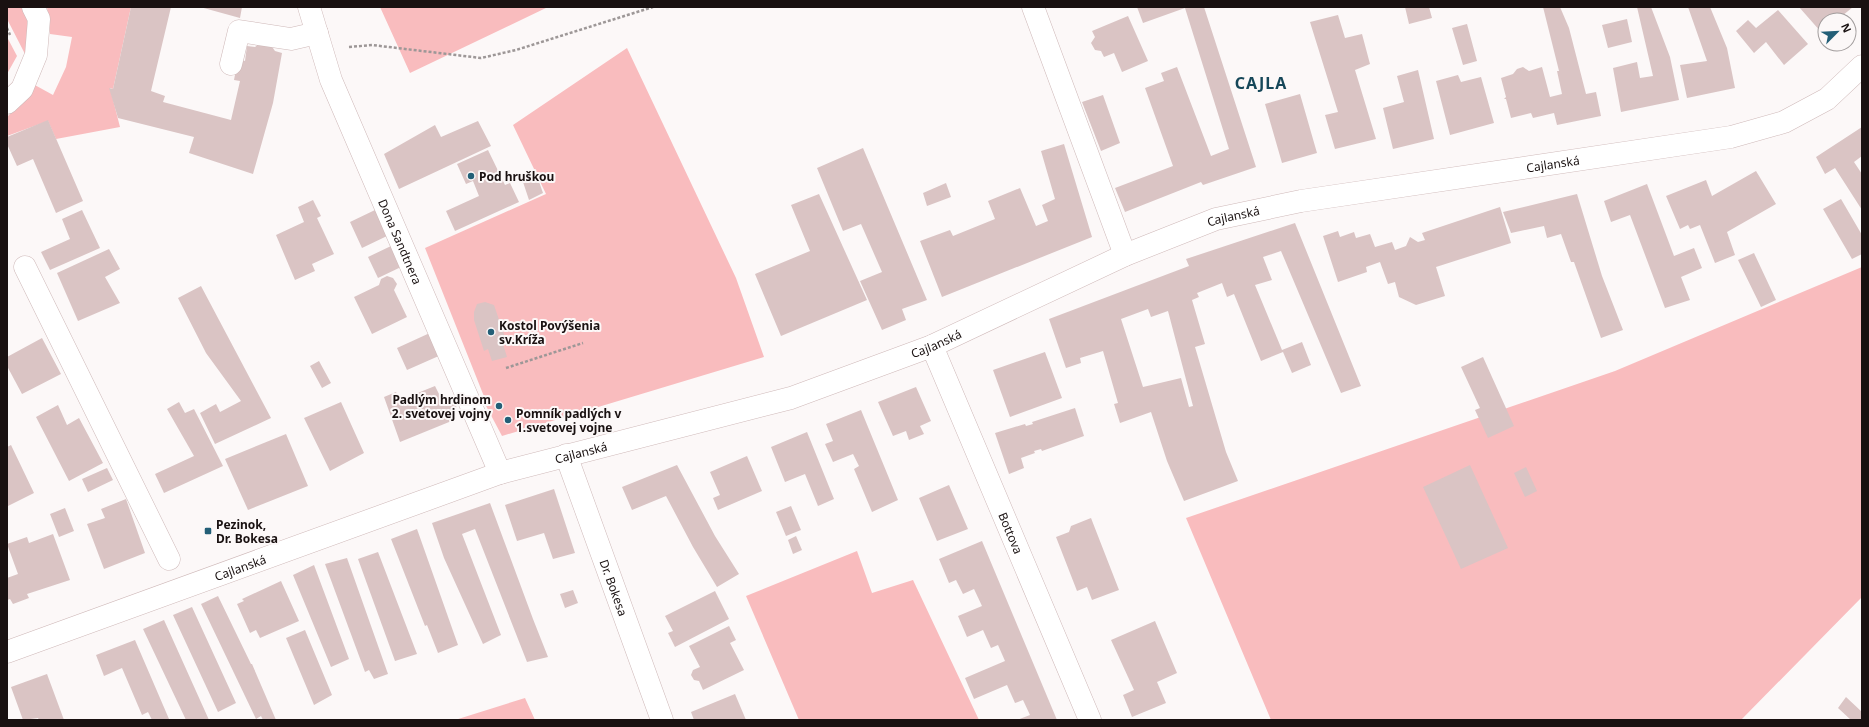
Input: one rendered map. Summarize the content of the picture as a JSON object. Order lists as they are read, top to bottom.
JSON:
{
  "streets": {
    "street": [
      "Cajlanská",
      "Dona Sandtnera",
      "Bottova",
      "Dr. Bokesa"
    ]
  },
  "crossings": [
    ["Cajlanská", "Dona Sandtnera"],
    ["Cajlanská", "Bottova"],
    ["Cajlanská", "Dr. Bokesa"]
  ],
  "districts": ["CAJLA"],
  "places": {
    "other": [
      "Pod hruškou",
      "Kostol Povýšenia sv.Kríža",
      "Padlým hrdinom 2. svetovej vojny",
      "Pomník padlých v 1.svetovej vojne"
    ],
    "transit": ["Pezinok, Dr. Bokesa"]
  },
  "north": "top right"
}
